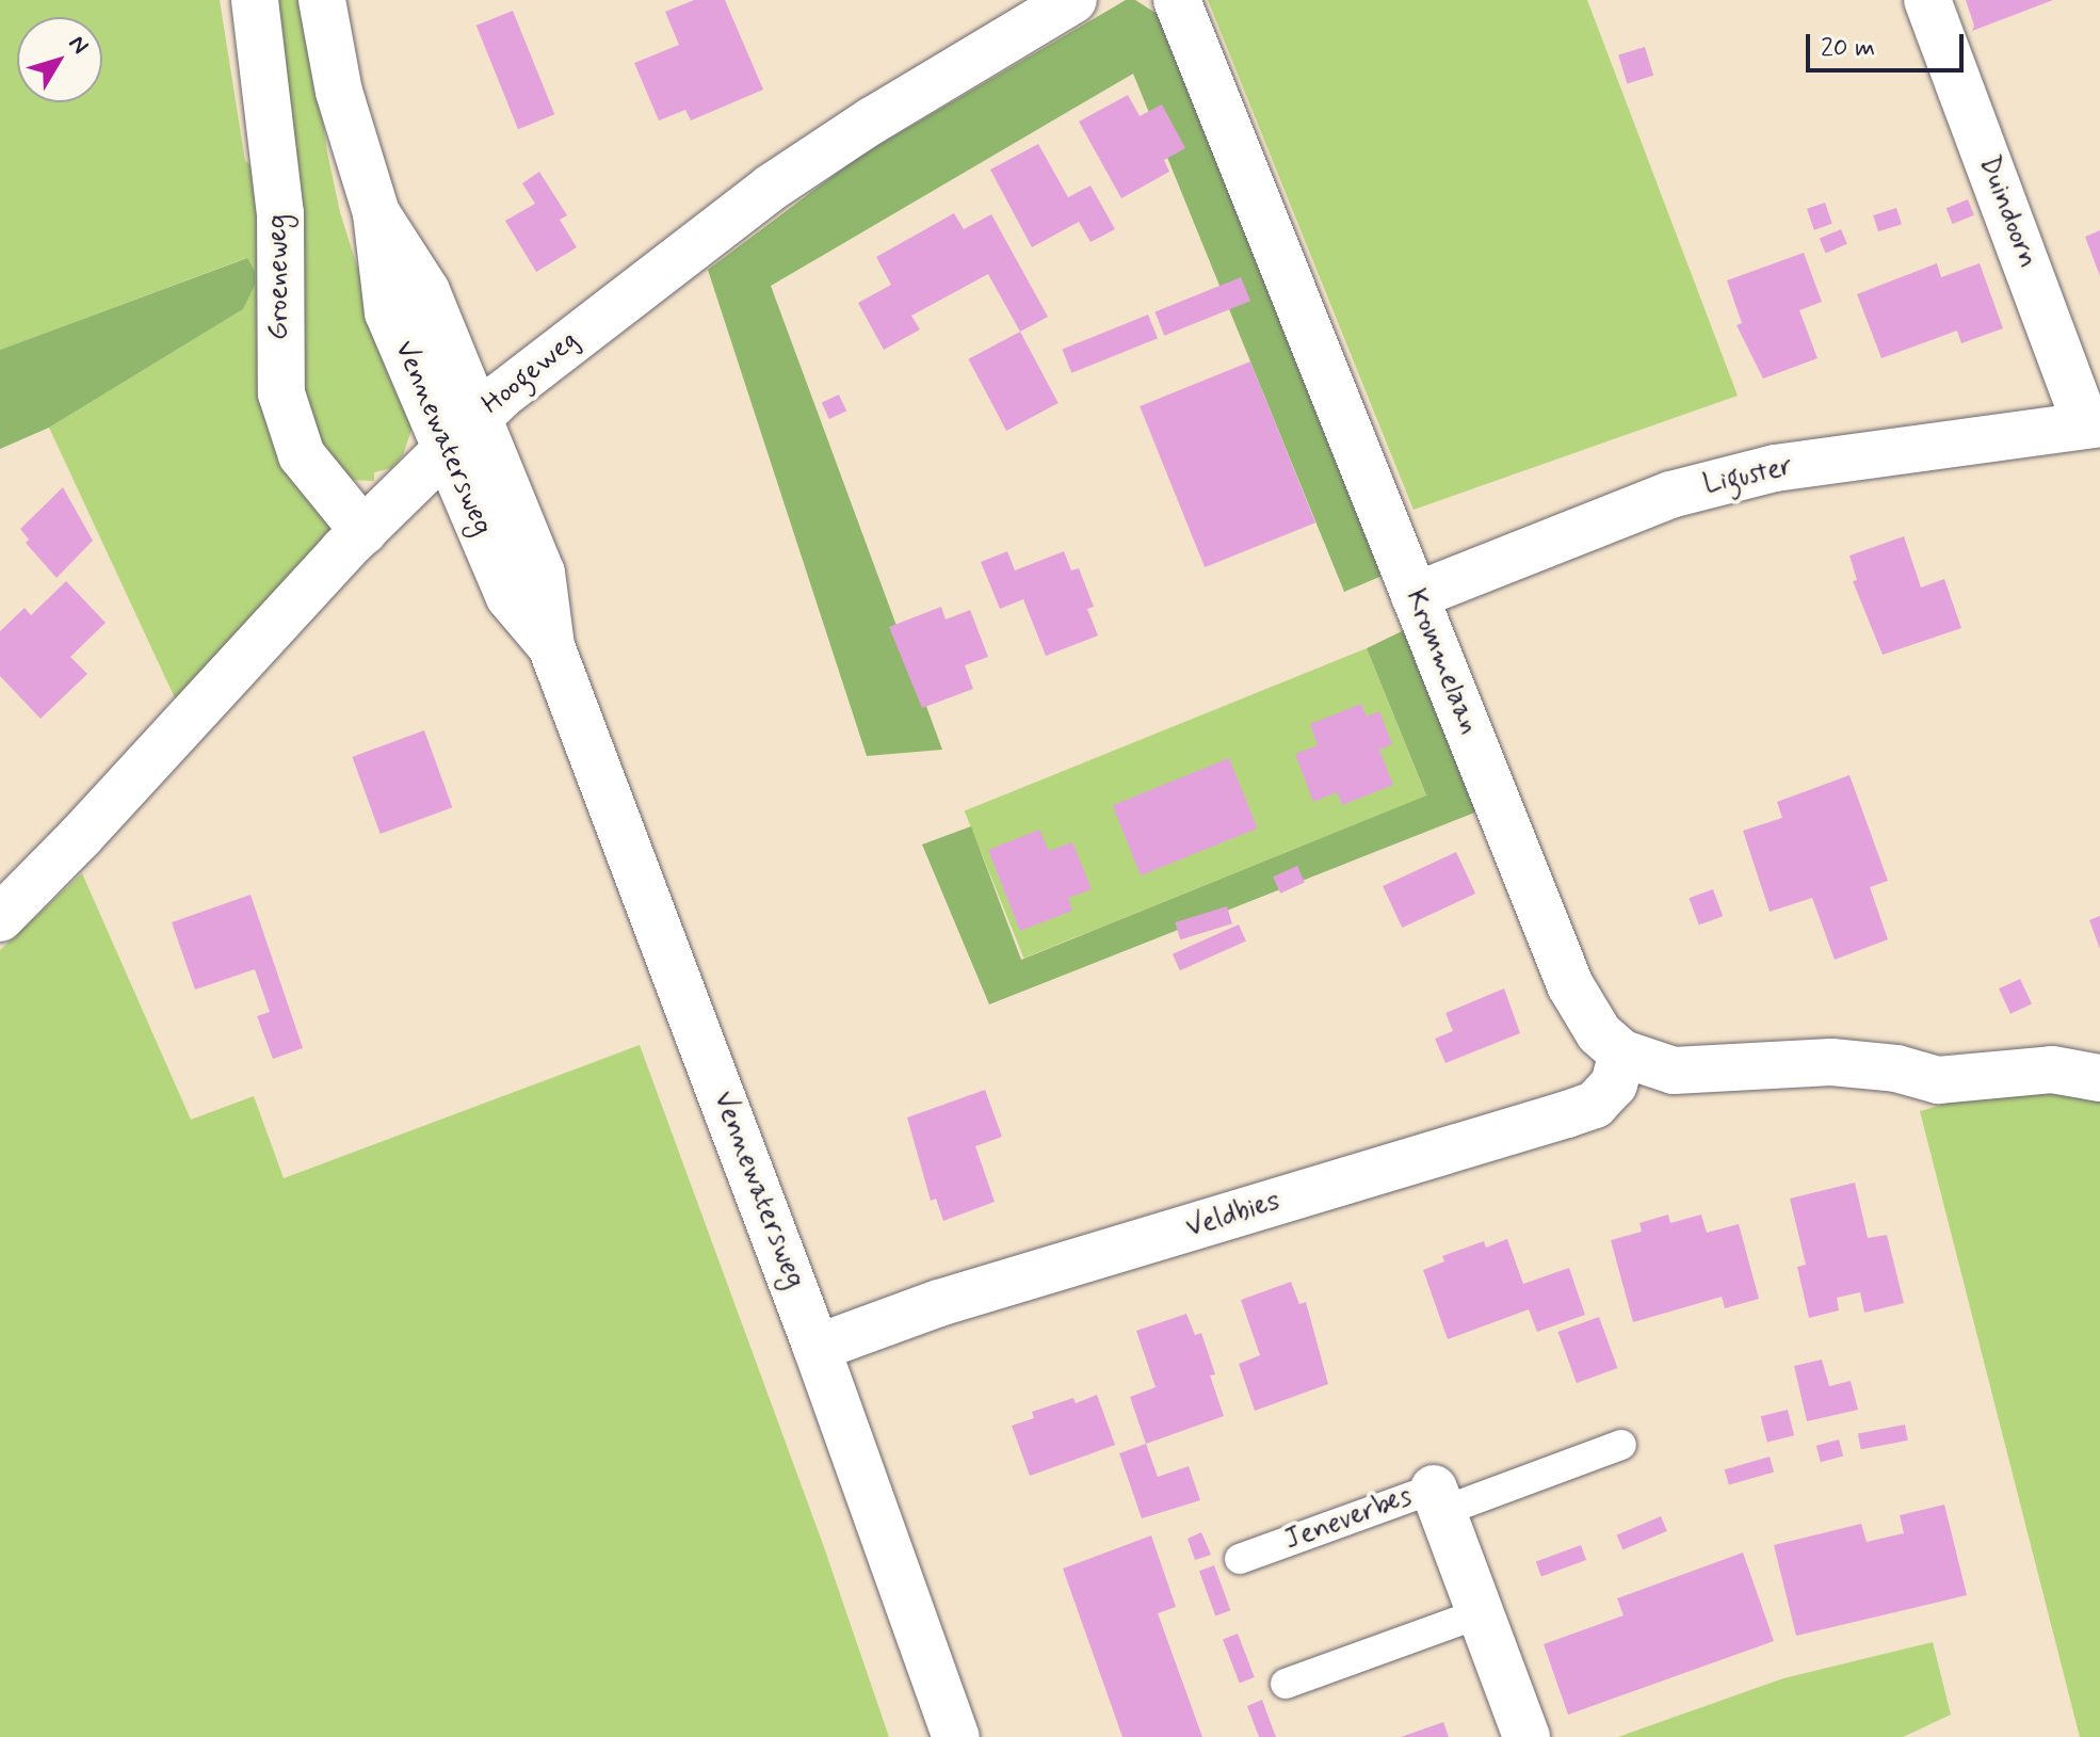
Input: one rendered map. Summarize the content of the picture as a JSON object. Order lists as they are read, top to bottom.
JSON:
{
  "streets": {
    "street": [
      "Duindoorn",
      "Groeneweg",
      "Hoogeweg",
      "Vennewatersweg",
      "Liguster",
      "Krommelaan",
      "Veldbies",
      "Jeneverbes"
    ]
  },
  "crossings": [
    ["Duindoorn", "Liguster"],
    ["Groeneweg", "Hoogeweg"],
    ["Hoogeweg", "Vennewatersweg"],
    ["Vennewatersweg", "Veldbies"],
    ["Liguster", "Krommelaan"],
    ["Krommelaan", "Veldbies"]
  ],
  "scale_bar": "20 m",
  "north": "top right"
}
